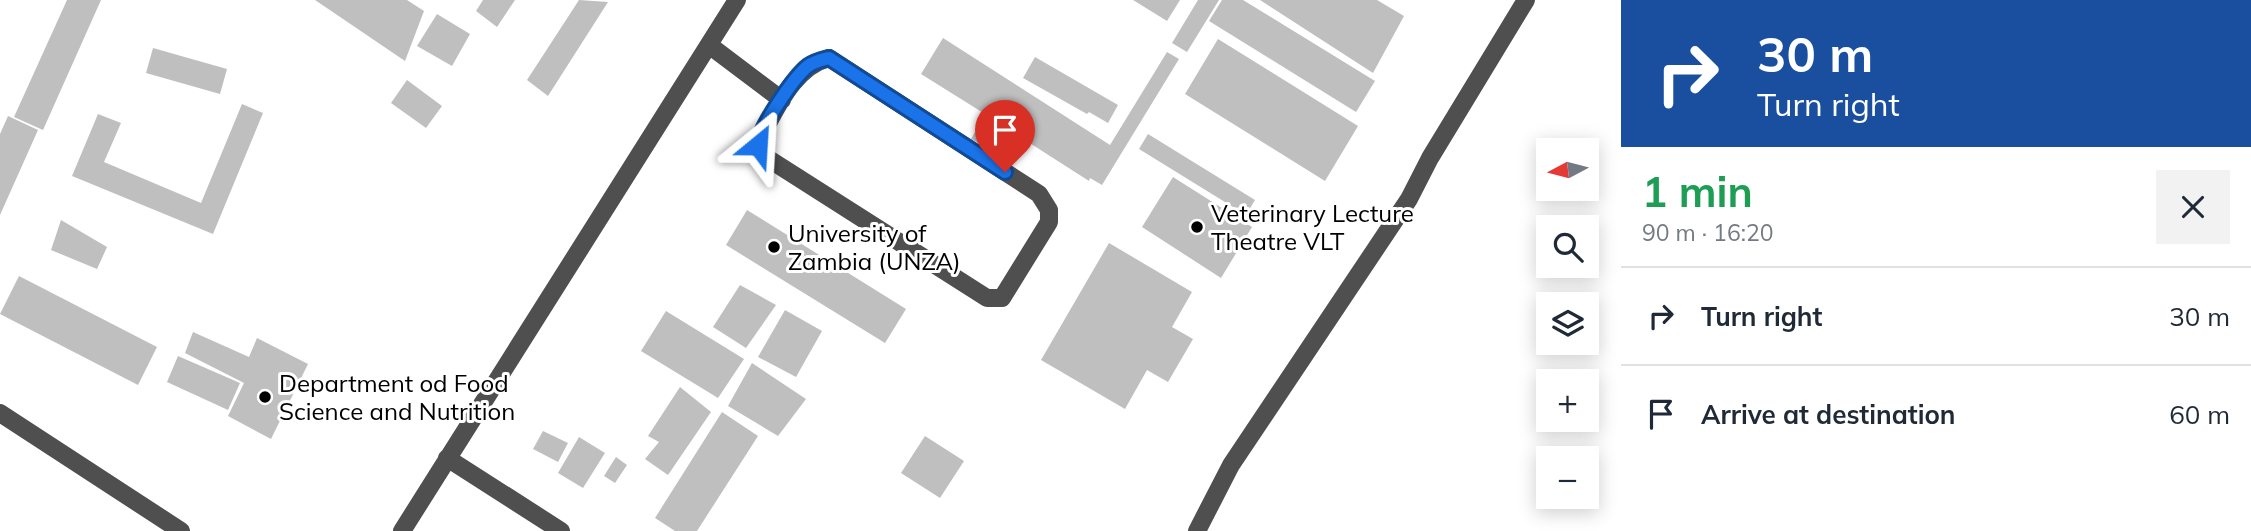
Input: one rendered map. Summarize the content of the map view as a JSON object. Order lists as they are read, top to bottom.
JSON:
{
  "places": ["Veterinary Lecture Theatre VLT", "University of Zambia (UNZA)", "Department od Food Science and Nutrition"],
  "north": "left",
  "page": {
    "turn": ["30 m", "Turn right"],
    "map_buttons": ["+", "−"],
    "heading": ["1 min", "90 m · 16:20"],
    "list": [
      {
        "name": "Turn right",
        "value": "30 m"
      },
      {
        "name": "Arrive at destination",
        "value": "60 m"
      }
    ]
  }
}
